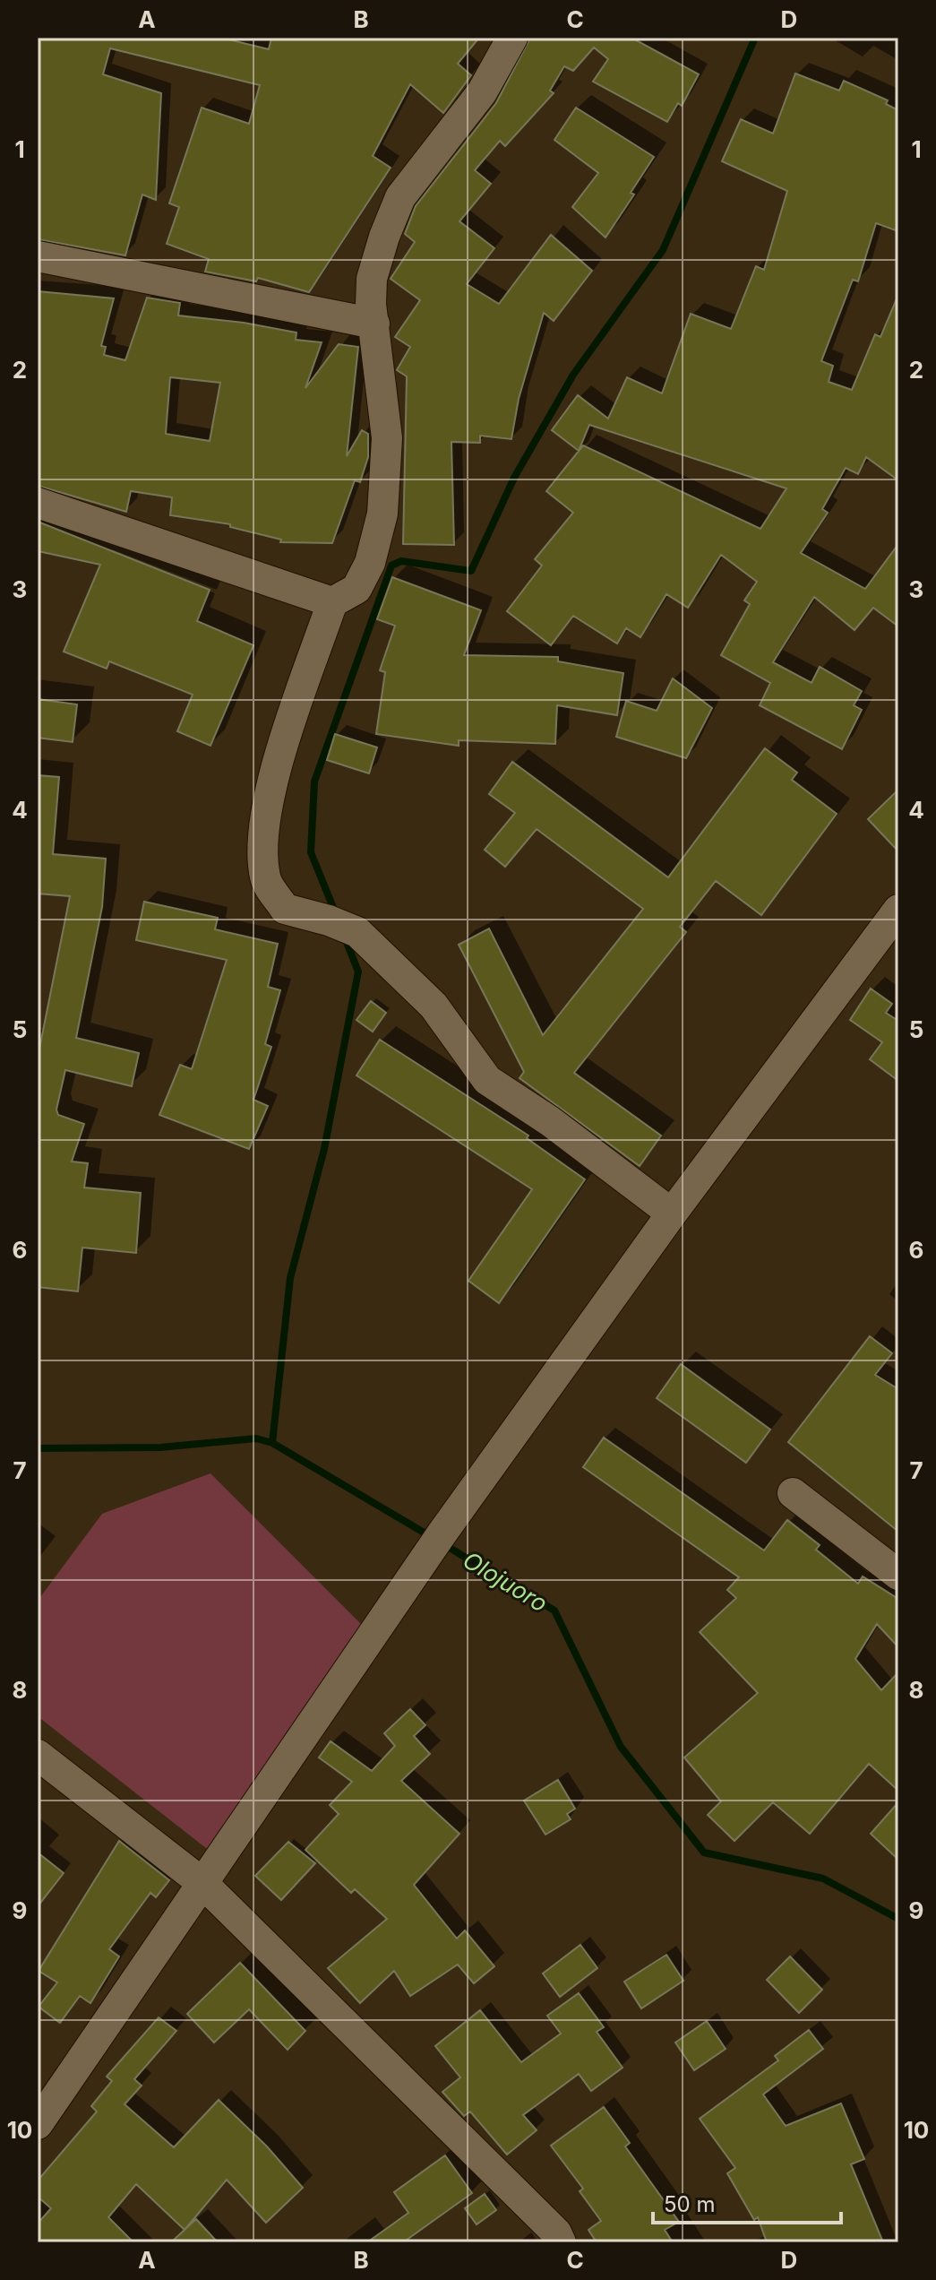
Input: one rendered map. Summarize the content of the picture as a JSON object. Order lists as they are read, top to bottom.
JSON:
{
  "water": ["Olojuoro"],
  "scale_bar": "50 m",
  "grid": {
    "columns": [
      "A",
      "B",
      "C",
      "D"
    ],
    "rows": [
      "1",
      "2",
      "3",
      "4",
      "5",
      "6",
      "7",
      "8",
      "9",
      "10"
    ]
  }
}
